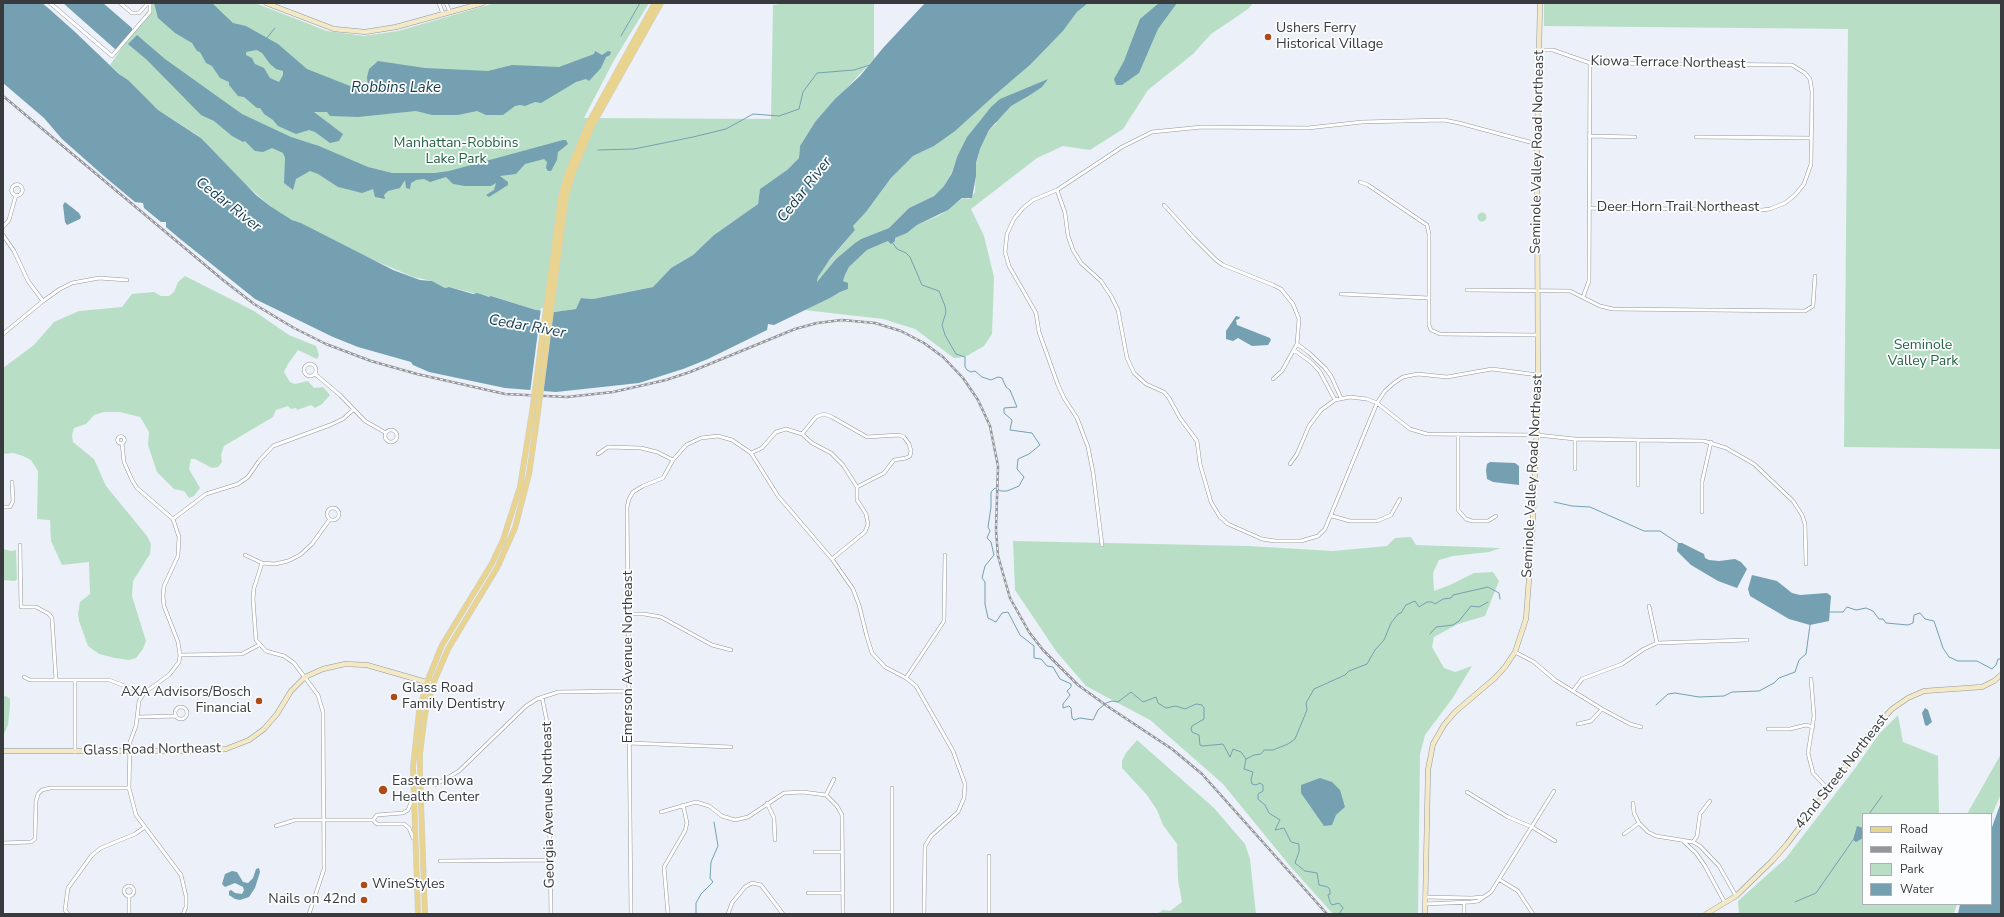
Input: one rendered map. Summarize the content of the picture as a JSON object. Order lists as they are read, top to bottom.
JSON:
{
  "streets": {
    "street": [
      "Kiowa Terrace Northeast",
      "Seminole Valley Road Northeast",
      "Deer Horn Trail Northeast",
      "Emerson Avenue Northeast",
      "Glass Road Northeast",
      "42nd Street Northeast",
      "Georgia Avenue Northeast"
    ]
  },
  "crossings": [
    ["Kiowa Terrace Northeast", "Seminole Valley Road Northeast"],
    ["Kiowa Terrace Northeast", "Deer Horn Trail Northeast"]
  ],
  "water": ["Robbins Lake", "Cedar River"],
  "parks": ["Manhattan-Robbins Lake Park", "Seminole Valley Park"],
  "places": [
    "Ushers Ferry Historical Village",
    "Glass Road Family Dentistry",
    "AXA Advisors/Bosch Financial",
    "Eastern Iowa Health Center",
    "WineStyles",
    "Nails on 42nd"
  ],
  "legend": [
    "Road",
    "Railway",
    "Park",
    "Water"
  ]
}
